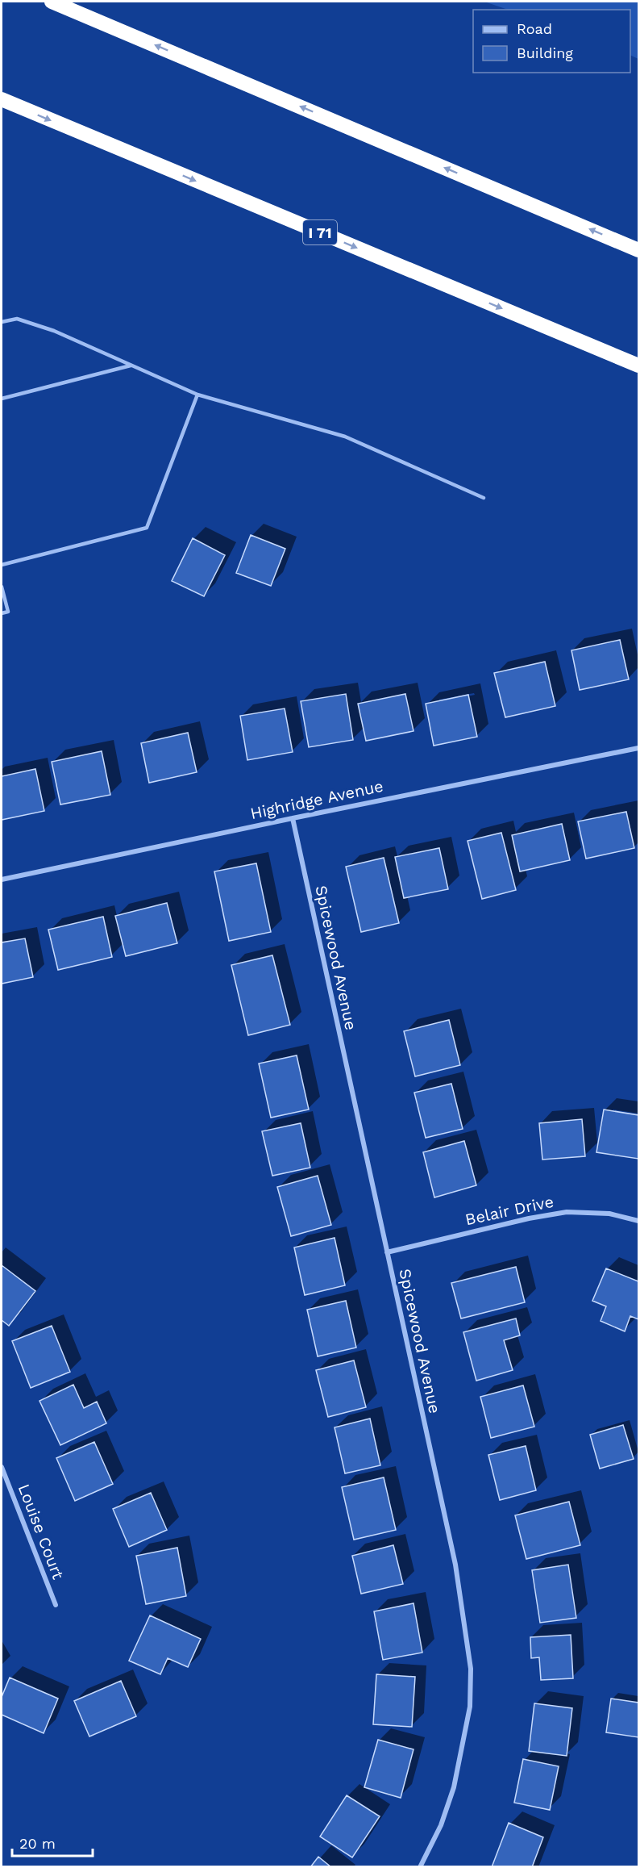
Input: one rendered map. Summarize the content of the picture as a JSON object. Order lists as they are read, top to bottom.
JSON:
{
  "streets": {
    "highway": ["I 71"],
    "street": [
      "Highridge Avenue",
      "Spicewood Avenue",
      "Belair Drive",
      "Louise Court"
    ]
  },
  "crossings": [
    ["Highridge Avenue", "Spicewood Avenue"],
    ["Spicewood Avenue", "Belair Drive"]
  ],
  "legend": ["Road", "Building"],
  "scale_bar": "20 m"
}
